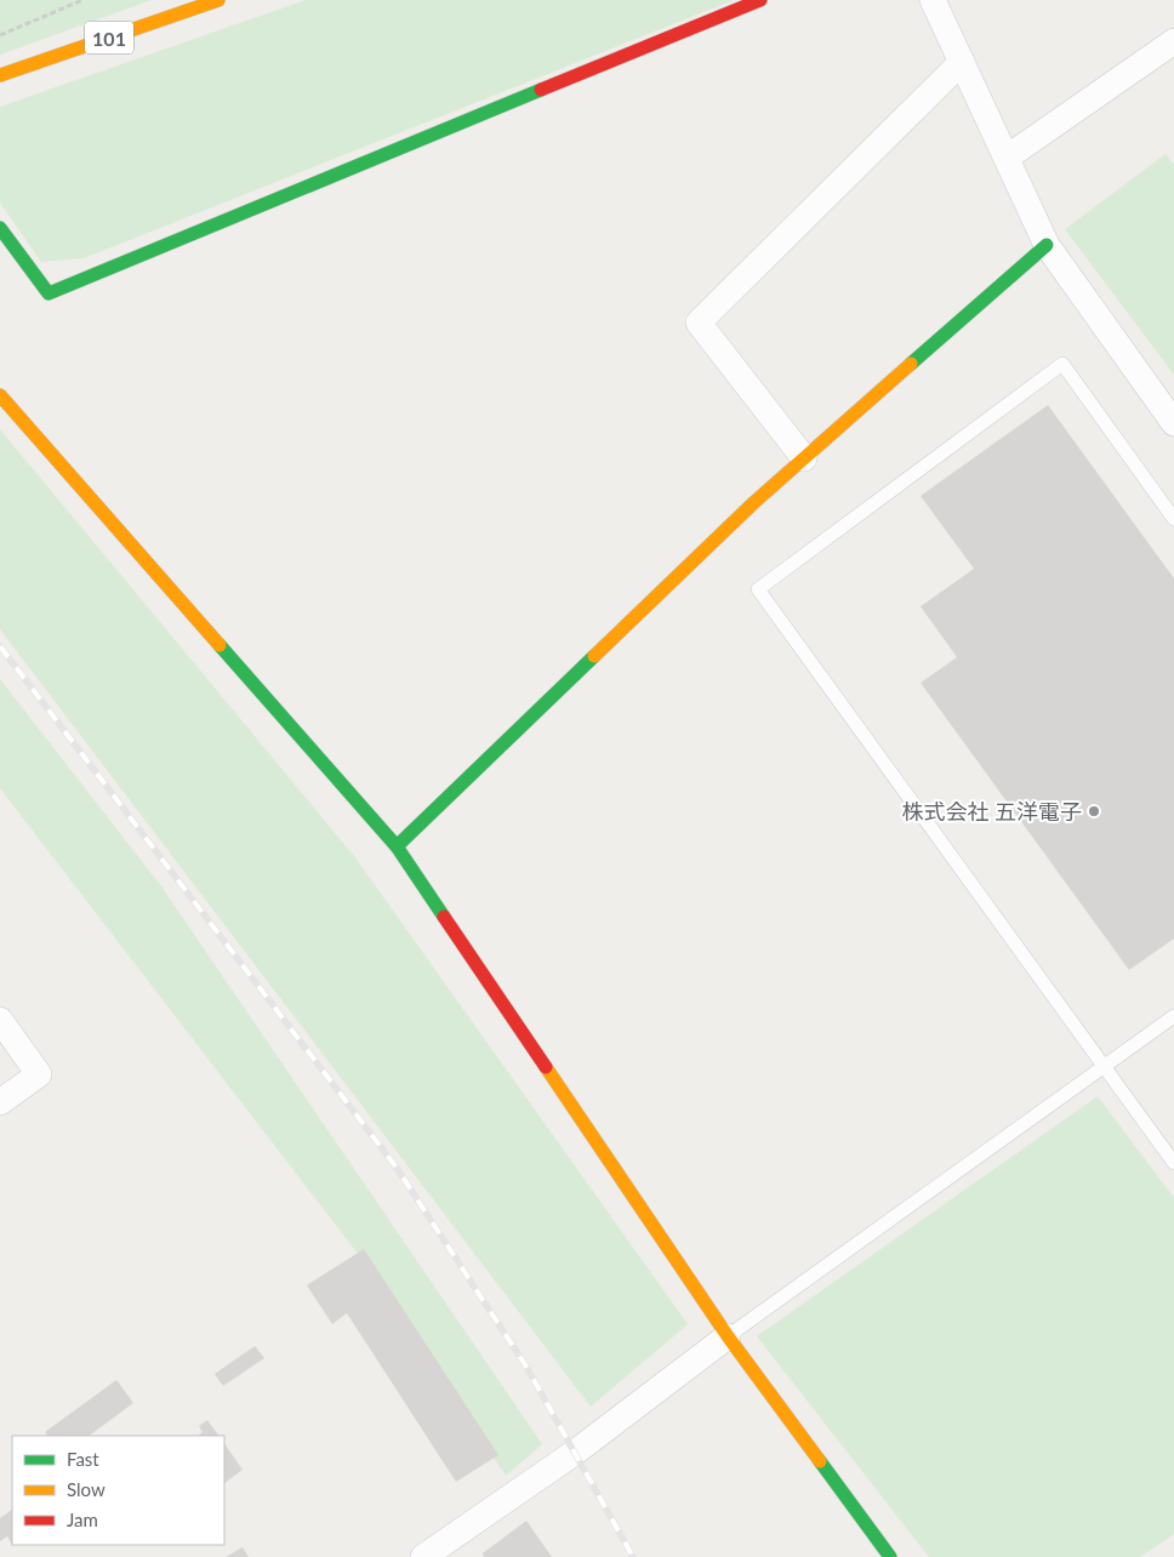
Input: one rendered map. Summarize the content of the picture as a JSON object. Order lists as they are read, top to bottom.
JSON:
{
  "streets": {
    "main road": ["101"]
  },
  "places": ["株式会社 五洋電子"],
  "legend": ["Fast", "Slow", "Jam"]
}
